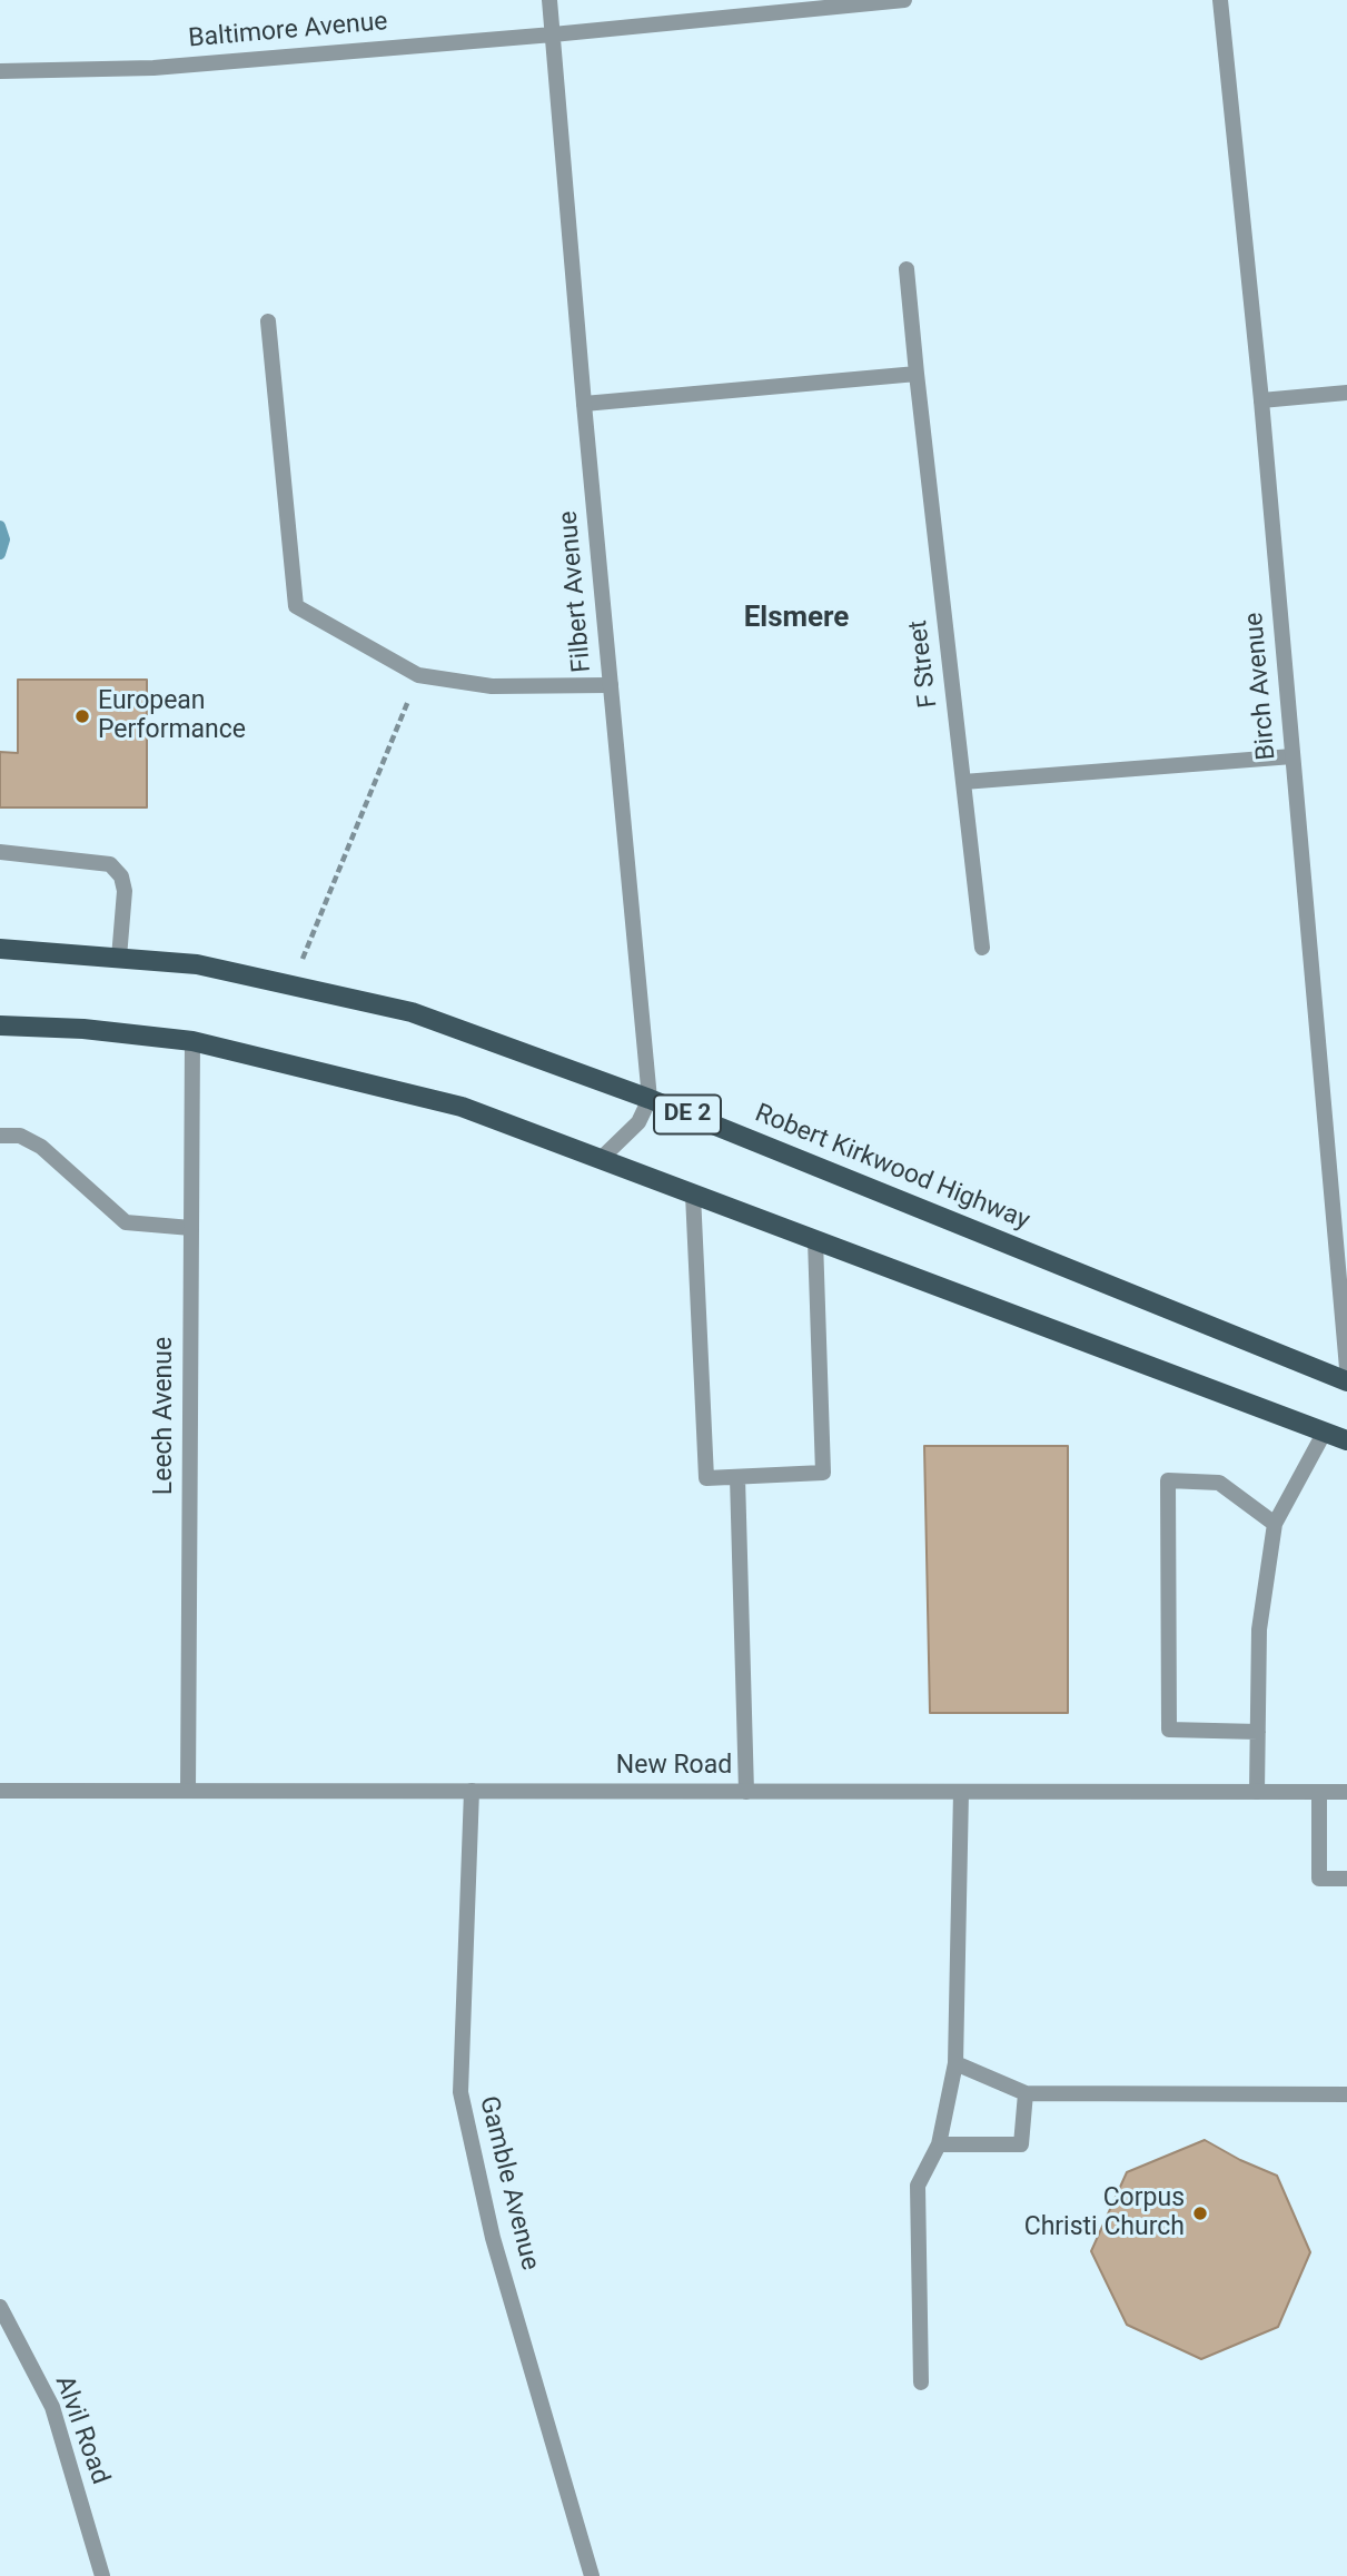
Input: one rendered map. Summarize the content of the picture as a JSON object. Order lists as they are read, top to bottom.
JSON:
{
  "streets": {
    "main road": ["DE 2", "Robert Kirkwood Highway"],
    "street": [
      "Baltimore Avenue",
      "Filbert Avenue",
      "F Street",
      "Birch Avenue",
      "Leech Avenue",
      "New Road",
      "Gamble Avenue",
      "Alvil Road"
    ]
  },
  "crossings": [
    ["Baltimore Avenue", "Filbert Avenue"],
    ["Filbert Avenue", "Robert Kirkwood Highway"],
    ["Leech Avenue", "New Road"],
    ["New Road", "Gamble Avenue"]
  ],
  "districts": ["Elsmere"],
  "places": ["European Performance", "Corpus Christi Church"]
}
